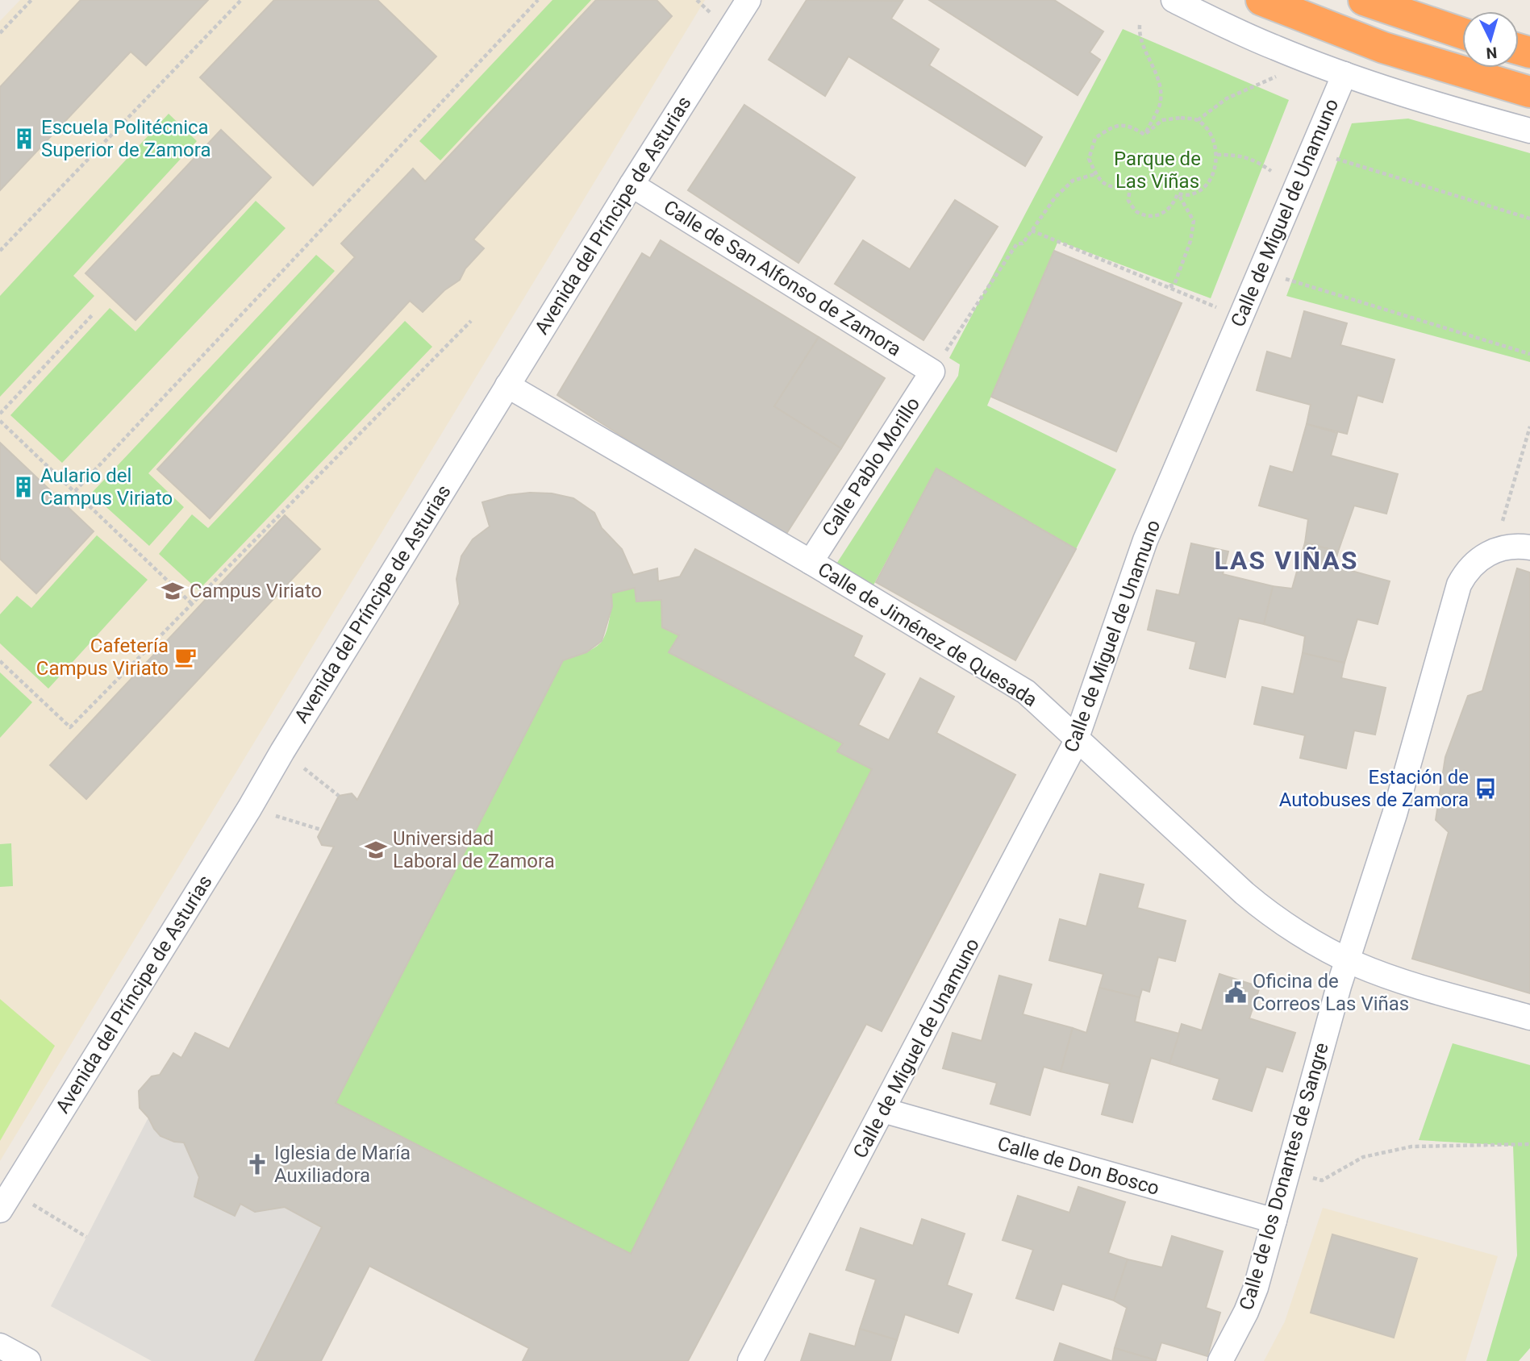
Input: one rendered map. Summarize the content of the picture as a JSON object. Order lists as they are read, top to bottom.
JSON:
{
  "streets": {
    "street": [
      "Calle de Miguel de Unamuno",
      "Avenida del Príncipe de Asturias",
      "Calle de San Alfonso de Zamora",
      "Calle Pablo Morillo",
      "Calle de Jiménez de Quesada",
      "Calle de Don Bosco",
      "Calle de los Donantes de Sangre"
    ]
  },
  "crossings": [
    ["Calle de Miguel de Unamuno", "Calle de Jiménez de Quesada"],
    ["Calle de Miguel de Unamuno", "Calle de Don Bosco"],
    ["Avenida del Príncipe de Asturias", "Calle de San Alfonso de Zamora"],
    ["Avenida del Príncipe de Asturias", "Calle de Jiménez de Quesada"],
    ["Calle de San Alfonso de Zamora", "Calle Pablo Morillo"],
    ["Calle Pablo Morillo", "Calle de Jiménez de Quesada"],
    ["Calle de Jiménez de Quesada", "Calle de los Donantes de Sangre"],
    ["Calle de Don Bosco", "Calle de los Donantes de Sangre"]
  ],
  "districts": ["LAS VIÑAS"],
  "parks": ["Parque de Las Viñas"],
  "places": {
    "building": ["Escuela Politécnica Superior de Zamora", "Aulario del Campus Viriato"],
    "school or university": ["Campus Viriato", "Universidad Laboral de Zamora"],
    "cafe": ["Cafetería Campus Viriato"],
    "bus stop": ["Estación de Autobuses de Zamora"],
    "public building": ["Oficina de Correos Las Viñas"],
    "church": ["Iglesia de María Auxiliadora"]
  },
  "north": "bottom"
}
